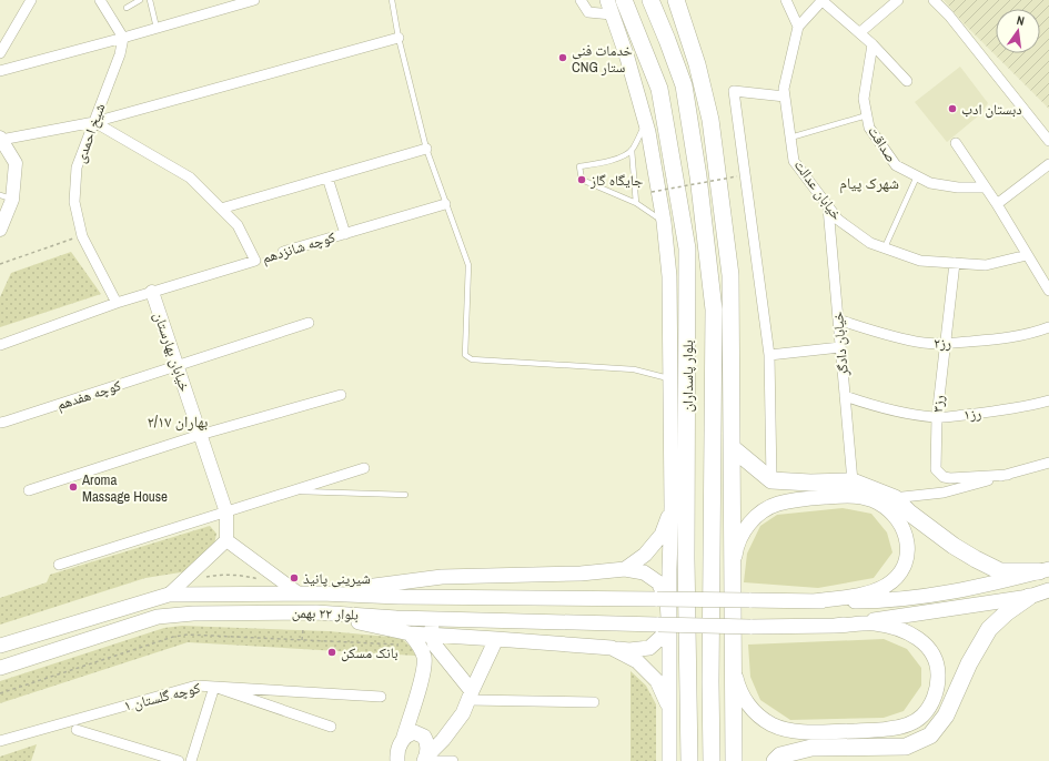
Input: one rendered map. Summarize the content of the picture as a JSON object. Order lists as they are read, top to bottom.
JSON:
{
  "streets": {
    "main road": ["بلوار پاسداران", "بلوار ۲۲ بهمن"],
    "street": [
      "شیخ احمدی",
      "صداقت",
      "خیابان عدالت",
      "کوچه شانزدهم",
      "رز۲",
      "خیابان دادگر",
      "خیابان بهارستان",
      "کوچه هفدهم",
      "رز۳",
      "رز۱",
      "کوچه گلستان ۱"
    ]
  },
  "crossings": [
    ["شیخ احمدی", "کوچه شانزدهم"],
    ["خیابان عدالت", "خیابان دادگر"],
    ["خیابان عدالت", "رز۳"],
    ["کوچه شانزدهم", "خیابان بهارستان"],
    ["رز۲", "خیابان دادگر"],
    ["رز۲", "رز۳"],
    ["خیابان دادگر", "رز۱"],
    ["خیابان بهارستان", "کوچه هفدهم"],
    ["رز۳", "رز۱"]
  ],
  "districts": ["شهرک پیام", "۲/۱۷ بهاران"],
  "places": [
    "خدمات فنی‌ CNG ستار",
    "دبستان ادب",
    "جایگاه گاز",
    "Aroma Massage House",
    "شیرینی پانیذ",
    "بانک مسکن"
  ],
  "north": "top"
}
